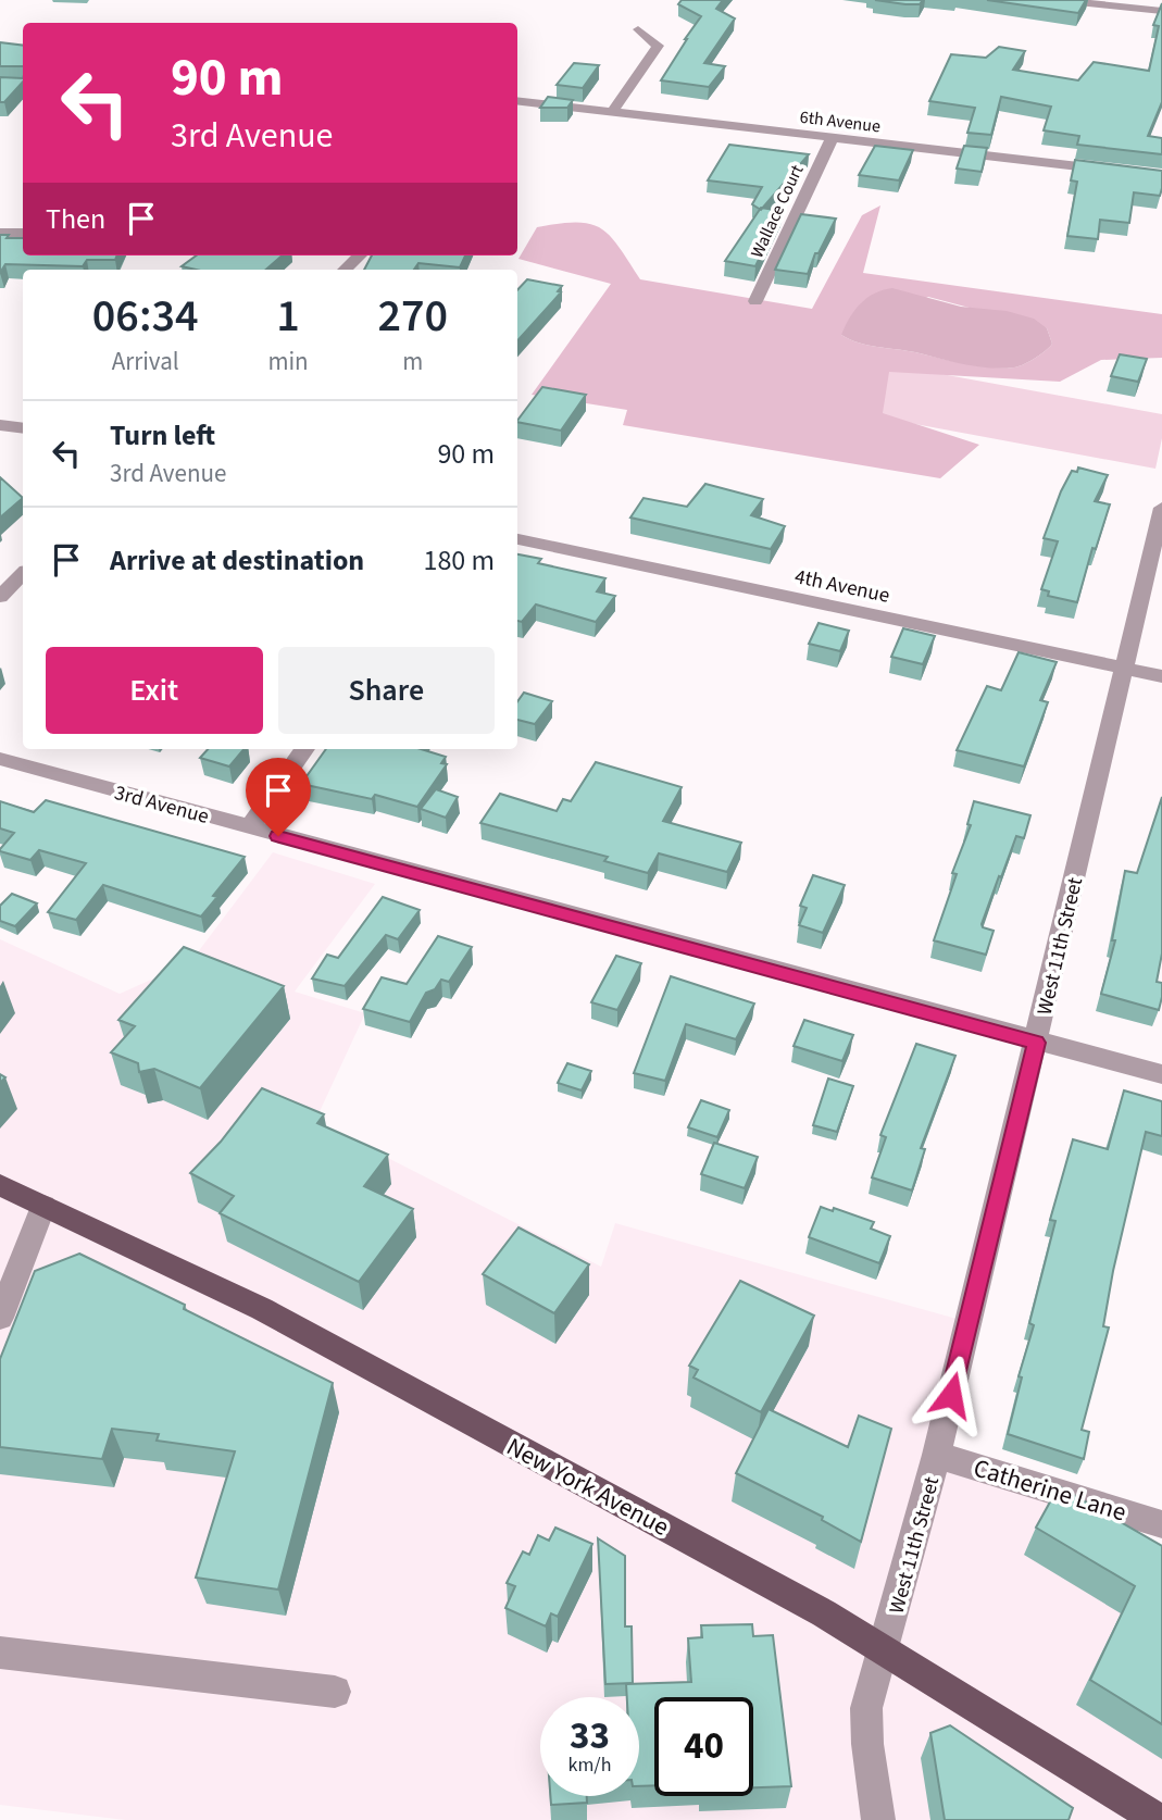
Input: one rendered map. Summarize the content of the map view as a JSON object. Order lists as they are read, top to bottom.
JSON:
{
  "streets": {
    "main road": ["New York Avenue"],
    "street": [
      "6th Avenue",
      "Wallace Court",
      "4th Avenue",
      "3rd Avenue",
      "West 11th Street",
      "Catherine Lane"
    ]
  },
  "crossings": [
    ["6th Avenue", "Wallace Court"],
    ["4th Avenue", "West 11th Street"],
    ["3rd Avenue", "West 11th Street"],
    ["West 11th Street", "New York Avenue"],
    ["West 11th Street", "Catherine Lane"]
  ],
  "page": {
    "turn": ["90 m", "3rd Avenue"],
    "then": "Then",
    "eta": [
      "06:34",
      "Arrival",
      "1",
      "min",
      "270",
      "m"
    ],
    "list": [
      {
        "name": "Turn left",
        "note": "3rd Avenue",
        "value": "90 m"
      },
      {
        "name": "Arrive at destination",
        "value": "180 m"
      }
    ],
    "buttons": ["Exit", "Share"],
    "speed": "33 km/h",
    "limit": "40"
  }
}
